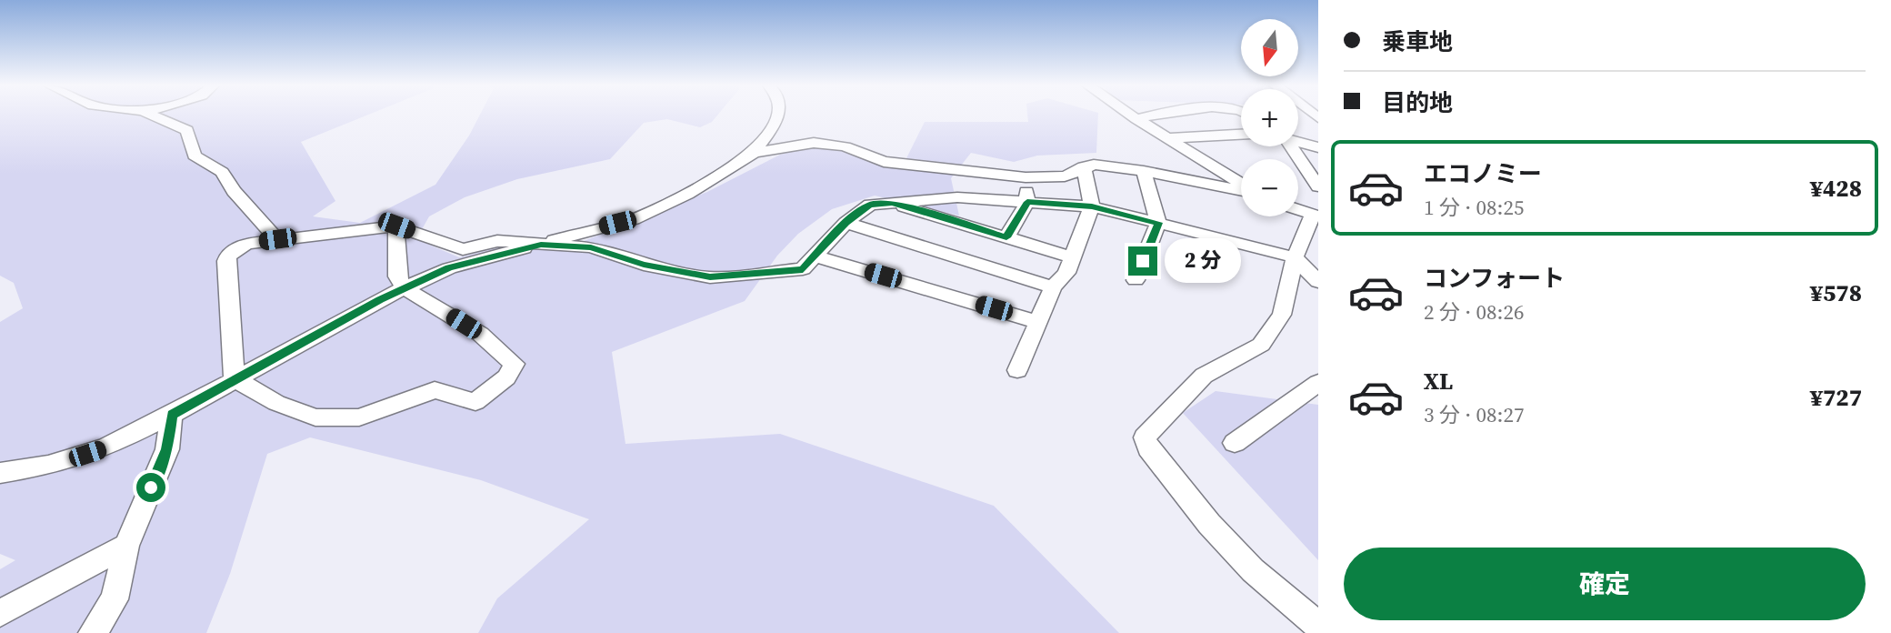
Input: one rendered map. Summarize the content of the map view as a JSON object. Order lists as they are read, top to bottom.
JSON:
{
  "north": "bottom",
  "page": {
    "banner": ["乗車地", "目的地"],
    "map_buttons": ["+", "−"],
    "list": [
      {
        "name": "エコノミー",
        "note": "1 分 · 08:25",
        "value": "¥428"
      },
      {
        "name": "コンフォート",
        "note": "2 分 · 08:26",
        "value": "¥578"
      },
      {
        "name": "XL",
        "note": "3 分 · 08:27",
        "value": "¥727"
      }
    ],
    "bubble": "2 分",
    "buttons": "確定"
  }
}
